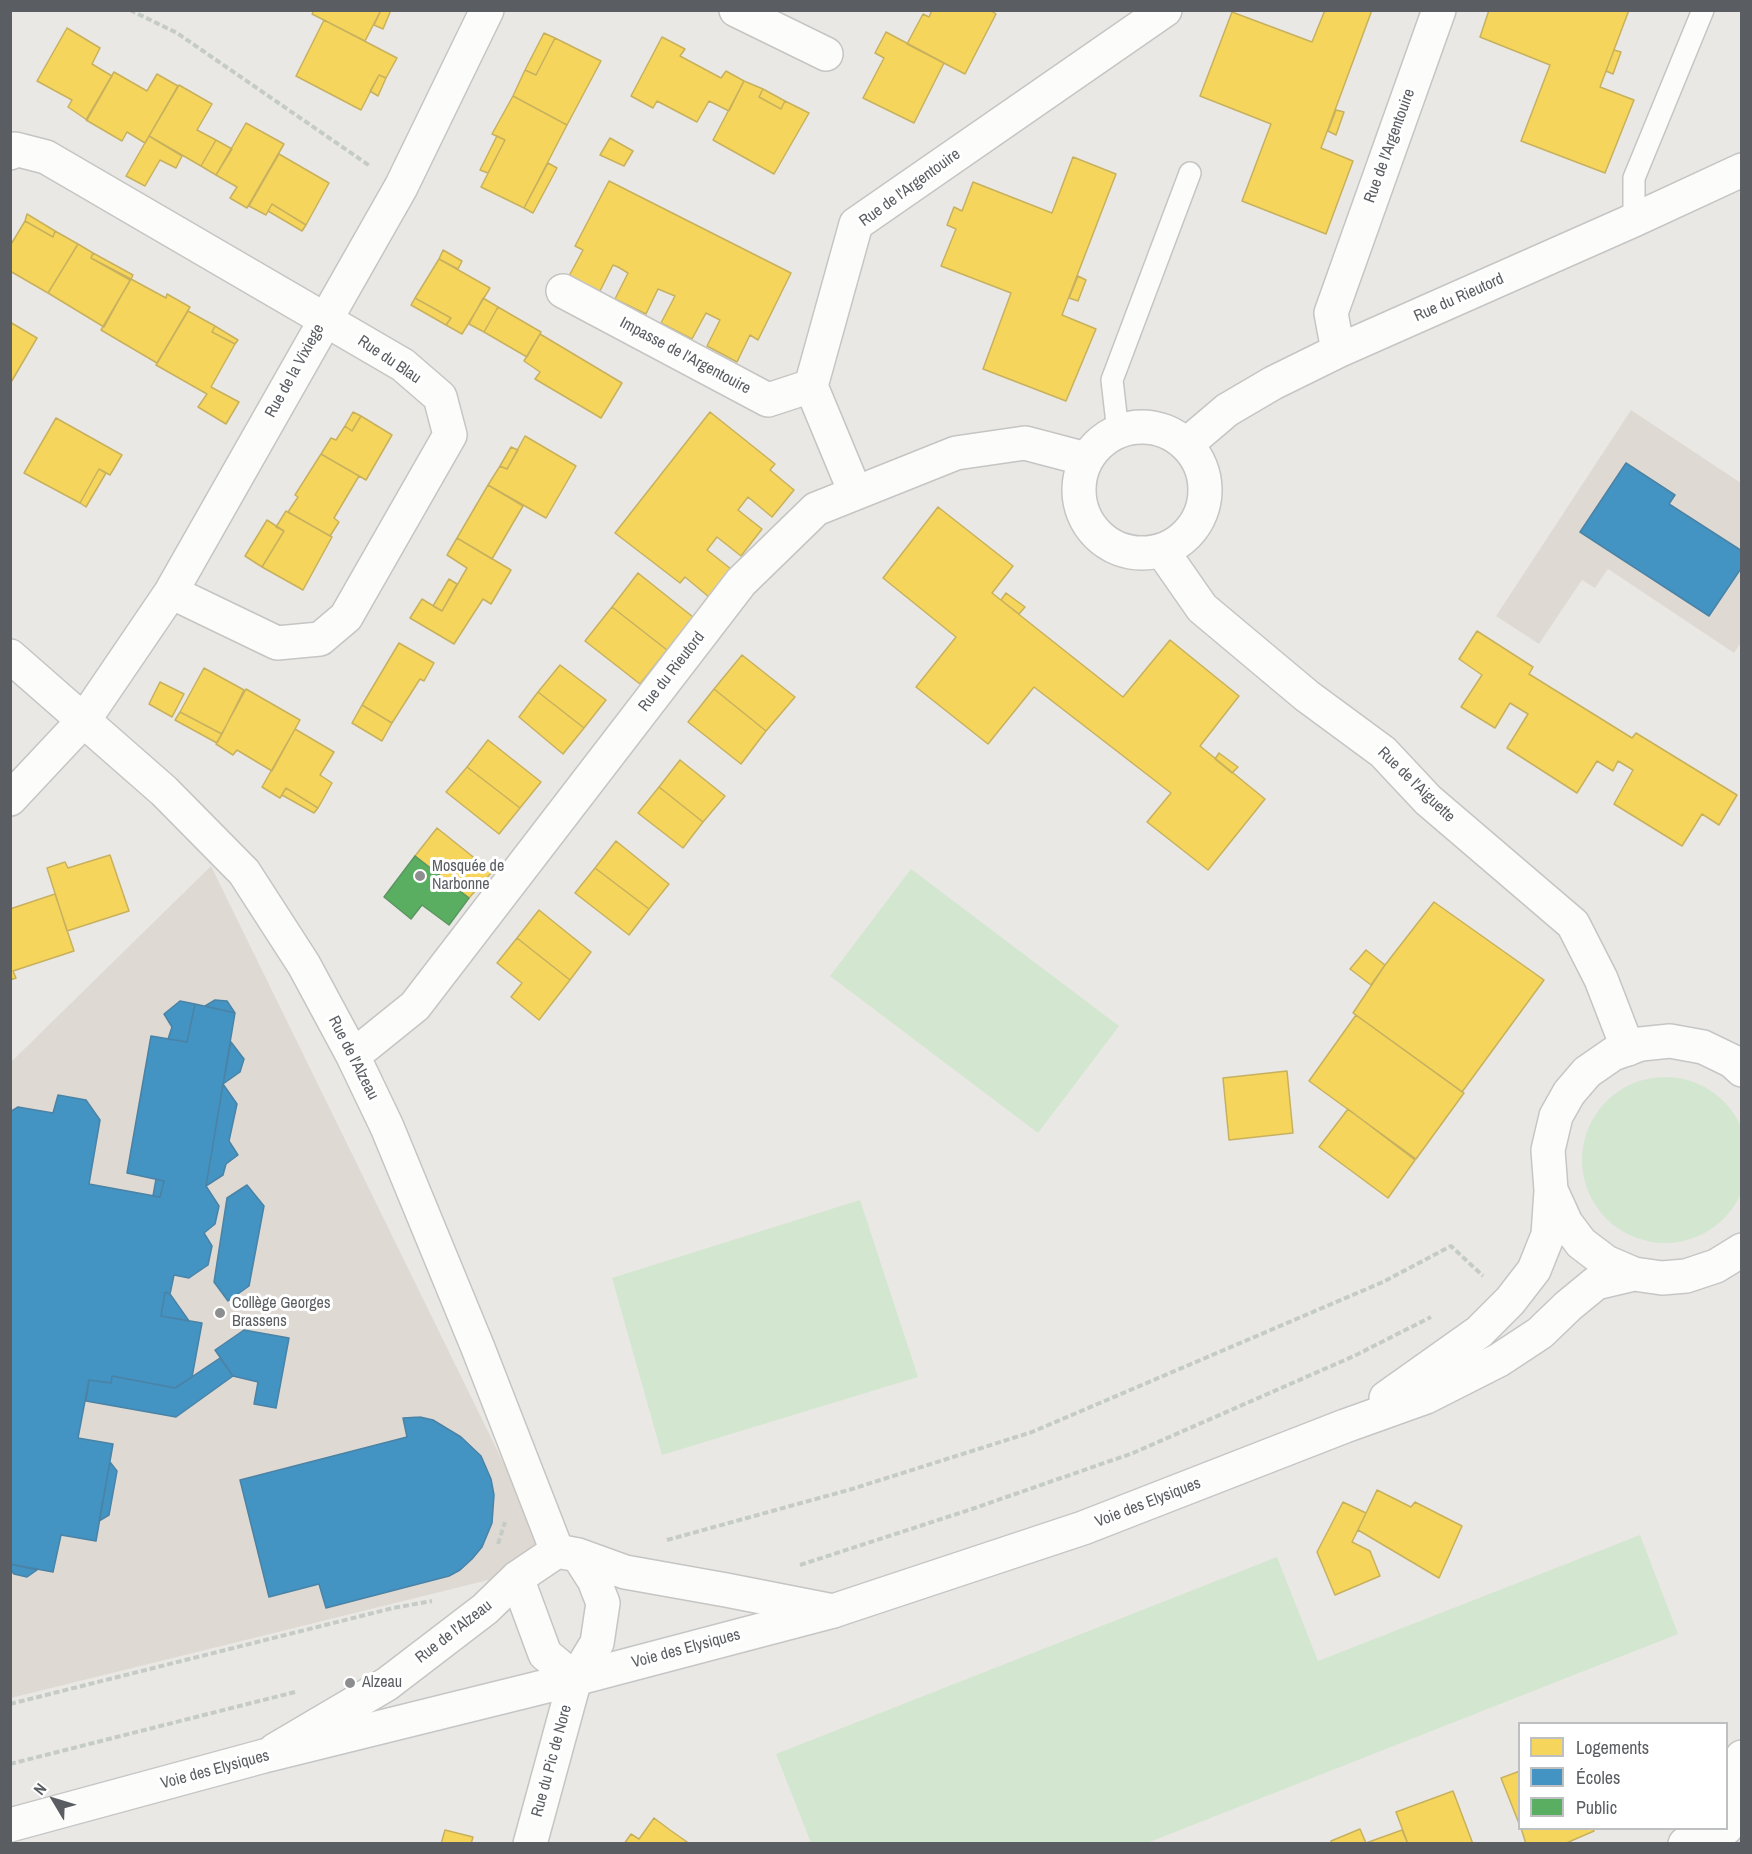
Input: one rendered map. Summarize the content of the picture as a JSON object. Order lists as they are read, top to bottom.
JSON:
{
  "streets": {
    "street": [
      "Rue de l'Argentouire",
      "Rue du Rieutord",
      "Impasse de l'Argentouire",
      "Rue du Blau",
      "Rue de la Vixiege",
      "Rue de l'Aiguette",
      "Rue de l'Alzeau",
      "Voie des Elysiques",
      "Rue du Pic de Nore"
    ]
  },
  "crossings": [
    ["Rue de l'Argentouire", "Rue du Rieutord"],
    ["Rue de l'Argentouire", "Impasse de l'Argentouire"],
    ["Rue du Rieutord", "Rue de l'Aiguette"],
    ["Rue du Rieutord", "Rue de l'Alzeau"],
    ["Rue du Blau", "Rue de la Vixiege"],
    ["Rue de la Vixiege", "Rue de l'Alzeau"],
    ["Rue de l'Alzeau", "Voie des Elysiques"],
    ["Rue de l'Alzeau", "Rue du Pic de Nore"],
    ["Voie des Elysiques", "Rue du Pic de Nore"]
  ],
  "places": ["Mosquée de Narbonne", "Collège Georges Brassens", "Alzeau"],
  "legend": ["Logements", "Écoles", "Public"],
  "north": "top left"
}
